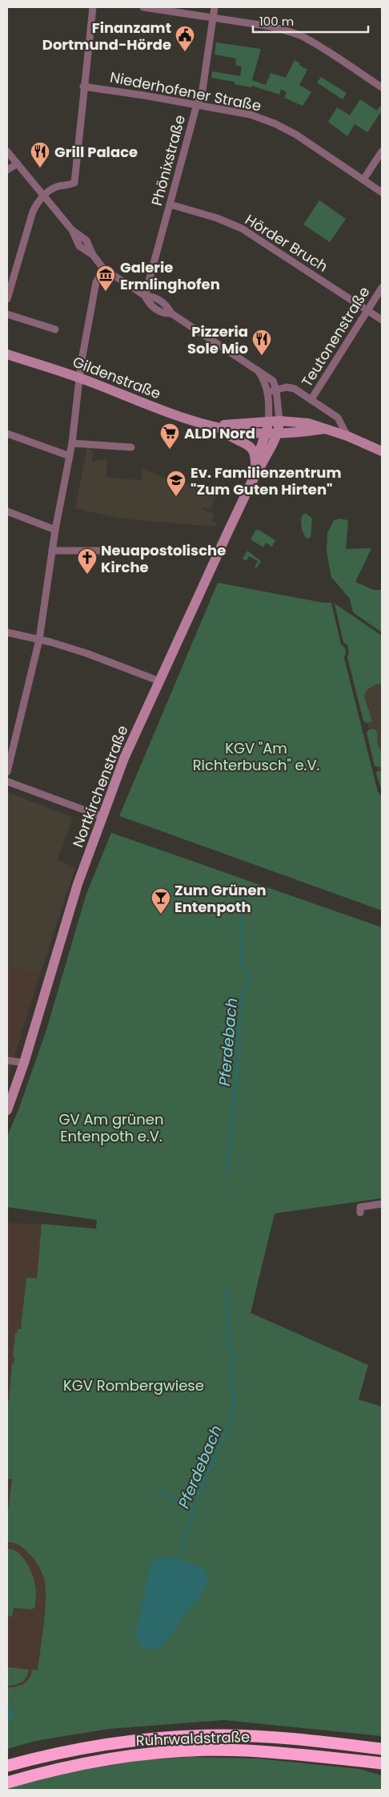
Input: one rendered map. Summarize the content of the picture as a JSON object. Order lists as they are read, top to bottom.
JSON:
{
  "streets": {
    "highway": ["Ruhrwaldstraße"],
    "main road": ["Gildenstraße", "Nortkirchenstraße"],
    "street": [
      "Niederhofener Straße",
      "Phönixstraße",
      "Hörder Bruch",
      "Teutonenstraße"
    ]
  },
  "crossings": [
    ["Niederhofener Straße", "Phönixstraße"],
    ["Phönixstraße", "Hörder Bruch"],
    ["Hörder Bruch", "Teutonenstraße"],
    ["Gildenstraße", "Nortkirchenstraße"]
  ],
  "water": ["Pferdebach"],
  "parks": ["KGV \"Am Richterbusch\" e.V.", "GV Am grünen Entenpoth e.V.", "KGV Rombergwiese"],
  "places": {
    "public building": ["Finanzamt Dortmund-Hörde"],
    "restaurant": ["Grill Palace", "Pizzeria Sole Mio"],
    "museum": ["Galerie Ermlinghofen"],
    "supermarket": ["ALDI Nord"],
    "school or university": ["Ev. Familienzentrum \"Zum Guten Hirten\""],
    "church": ["Neuapostolische Kirche"],
    "bar": ["Zum Grünen Entenpoth"]
  },
  "scale_bar": "100 m"
}
